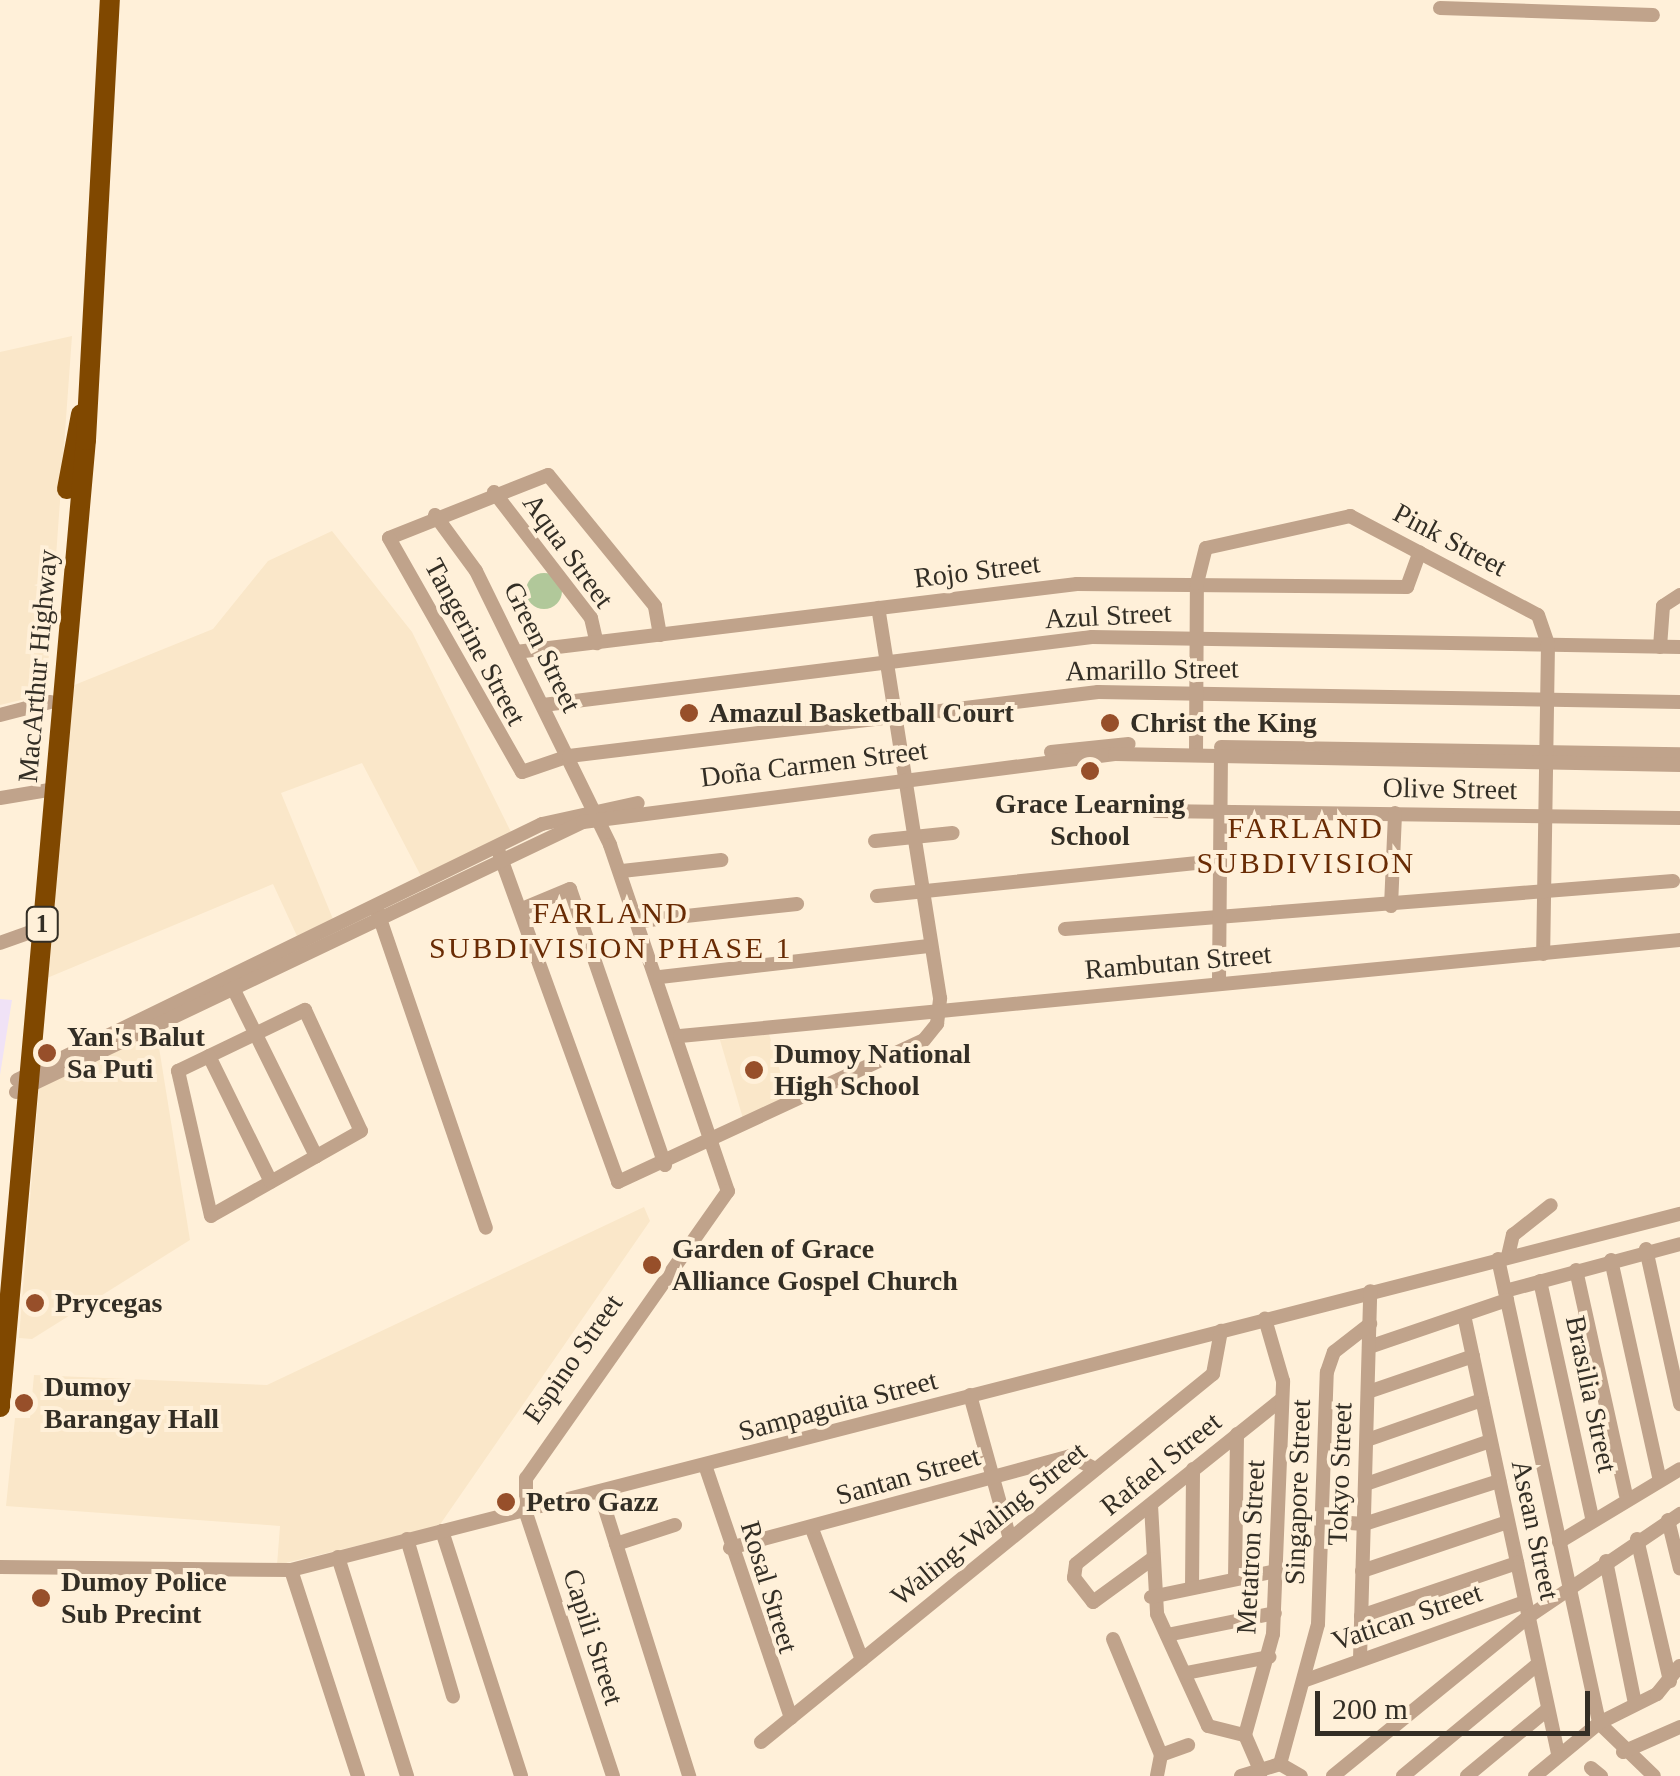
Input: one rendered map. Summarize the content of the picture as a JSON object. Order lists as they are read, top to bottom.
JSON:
{
  "streets": {
    "highway": ["MacArthur Highway", "1"],
    "street": [
      "Pink Street",
      "Aqua Street",
      "Rojo Street",
      "Azul Street",
      "Tangerine Street",
      "Green Street",
      "Amarillo Street",
      "Doña Carmen Street",
      "Olive Street",
      "Rambutan Street",
      "Espino Street",
      "Brasilia Street",
      "Sampaguita Street",
      "Rafael Street",
      "Tokyo Street",
      "Santan Street",
      "Singapore Street",
      "Waling-Waling Street",
      "Asean Street",
      "Metatron Street",
      "Rosal Street",
      "Vatican Street",
      "Capili Street"
    ]
  },
  "crossings": [
    ["Pink Street", "Rojo Street"],
    ["Pink Street", "Azul Street"],
    ["Aqua Street", "Rojo Street"],
    ["Rojo Street", "Green Street"],
    ["Azul Street", "Green Street"],
    ["Tangerine Street", "Green Street"],
    ["Tangerine Street", "Amarillo Street"],
    ["Green Street", "Amarillo Street"],
    ["Green Street", "Doña Carmen Street"],
    ["Green Street", "Rambutan Street"],
    ["Green Street", "Espino Street"],
    ["MacArthur Highway", "Doña Carmen Street"],
    ["Espino Street", "Sampaguita Street"],
    ["Espino Street", "Capili Street"],
    ["Sampaguita Street", "Tokyo Street"],
    ["Sampaguita Street", "Waling-Waling Street"],
    ["Sampaguita Street", "Metatron Street"],
    ["Sampaguita Street", "Rosal Street"],
    ["Sampaguita Street", "Capili Street"],
    ["Rafael Street", "Metatron Street"],
    ["Tokyo Street", "Singapore Street"],
    ["Tokyo Street", "Vatican Street"],
    ["Santan Street", "Waling-Waling Street"],
    ["Santan Street", "Rosal Street"],
    ["Singapore Street", "Vatican Street"],
    ["Waling-Waling Street", "Rosal Street"],
    ["Asean Street", "Vatican Street"]
  ],
  "districts": ["FARLAND SUBDIVISION", "FARLAND SUBDIVISION PHASE 1"],
  "places": [
    "Amazul Basketball Court",
    "Christ the King",
    "Grace Learning School",
    "Yan's Balut Sa Puti",
    "Dumoy National High School",
    "Garden of Grace Alliance Gospel Church",
    "Prycegas",
    "Dumoy Barangay Hall",
    "Petro Gazz",
    "Dumoy Police Sub Precint"
  ],
  "scale_bar": "200 m"
}
